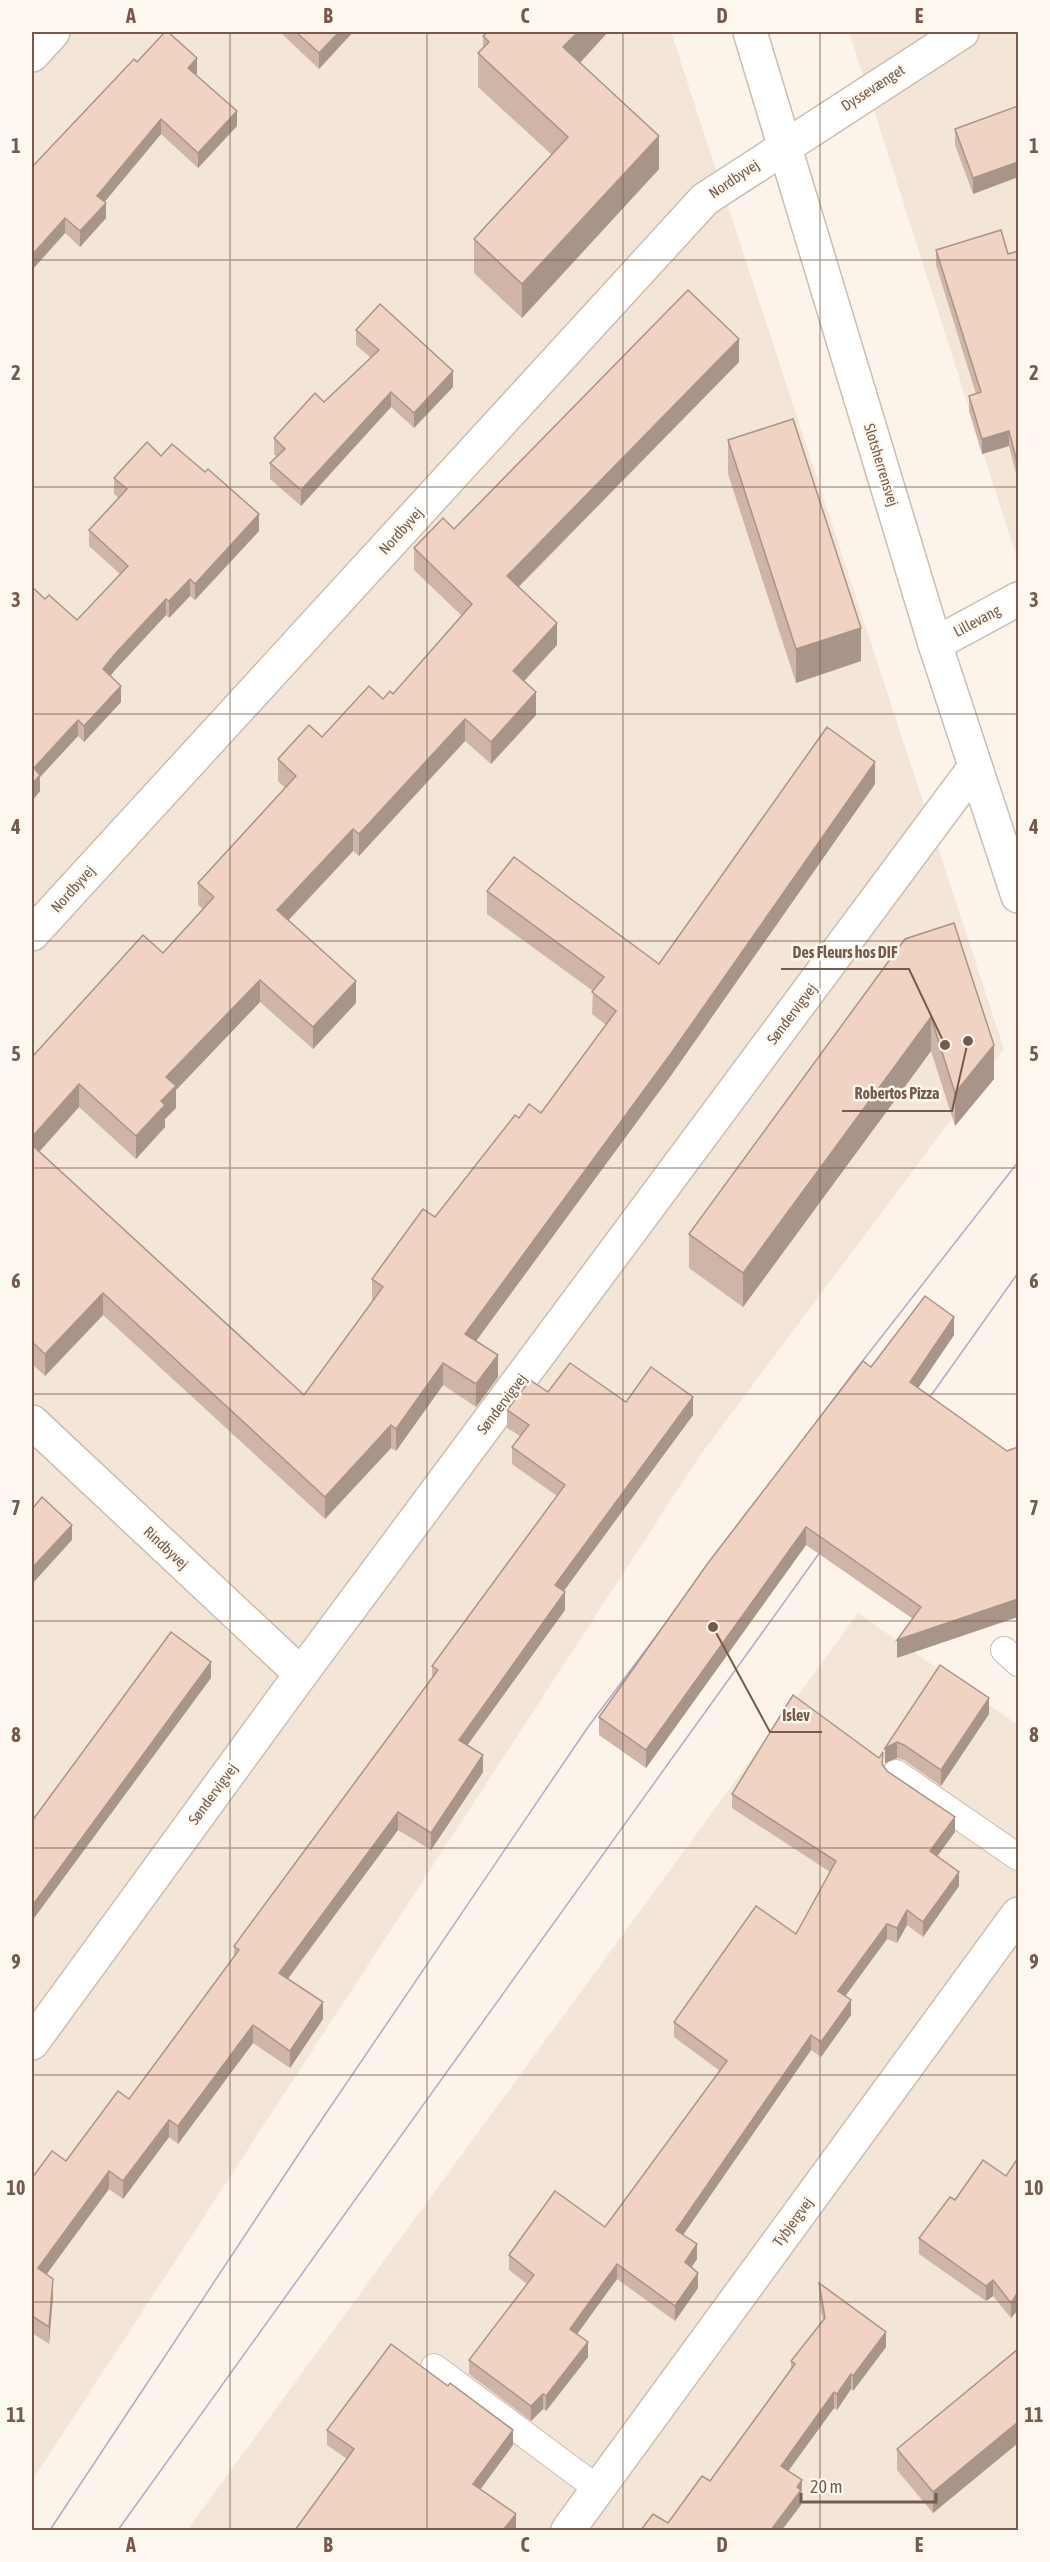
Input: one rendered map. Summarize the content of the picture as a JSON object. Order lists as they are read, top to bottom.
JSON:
{
  "streets": {
    "street": [
      "Dyssevænget",
      "Nordbyvej",
      "Slotsherrensvej",
      "Lillevang",
      "Søndervigvej",
      "Rindbyvej",
      "Tybjergvej"
    ]
  },
  "crossings": [
    ["Dyssevænget", "Nordbyvej"],
    ["Dyssevænget", "Slotsherrensvej"],
    ["Nordbyvej", "Slotsherrensvej"],
    ["Slotsherrensvej", "Lillevang"],
    ["Slotsherrensvej", "Søndervigvej"],
    ["Søndervigvej", "Rindbyvej"]
  ],
  "places": ["Robertos Pizza", "Des Fleurs hos DIF", "Islev"],
  "scale_bar": "20 m",
  "grid": {
    "columns": [
      "A",
      "B",
      "C",
      "D",
      "E"
    ],
    "rows": [
      "1",
      "2",
      "3",
      "4",
      "5",
      "6",
      "7",
      "8",
      "9",
      "10",
      "11"
    ]
  }
}
